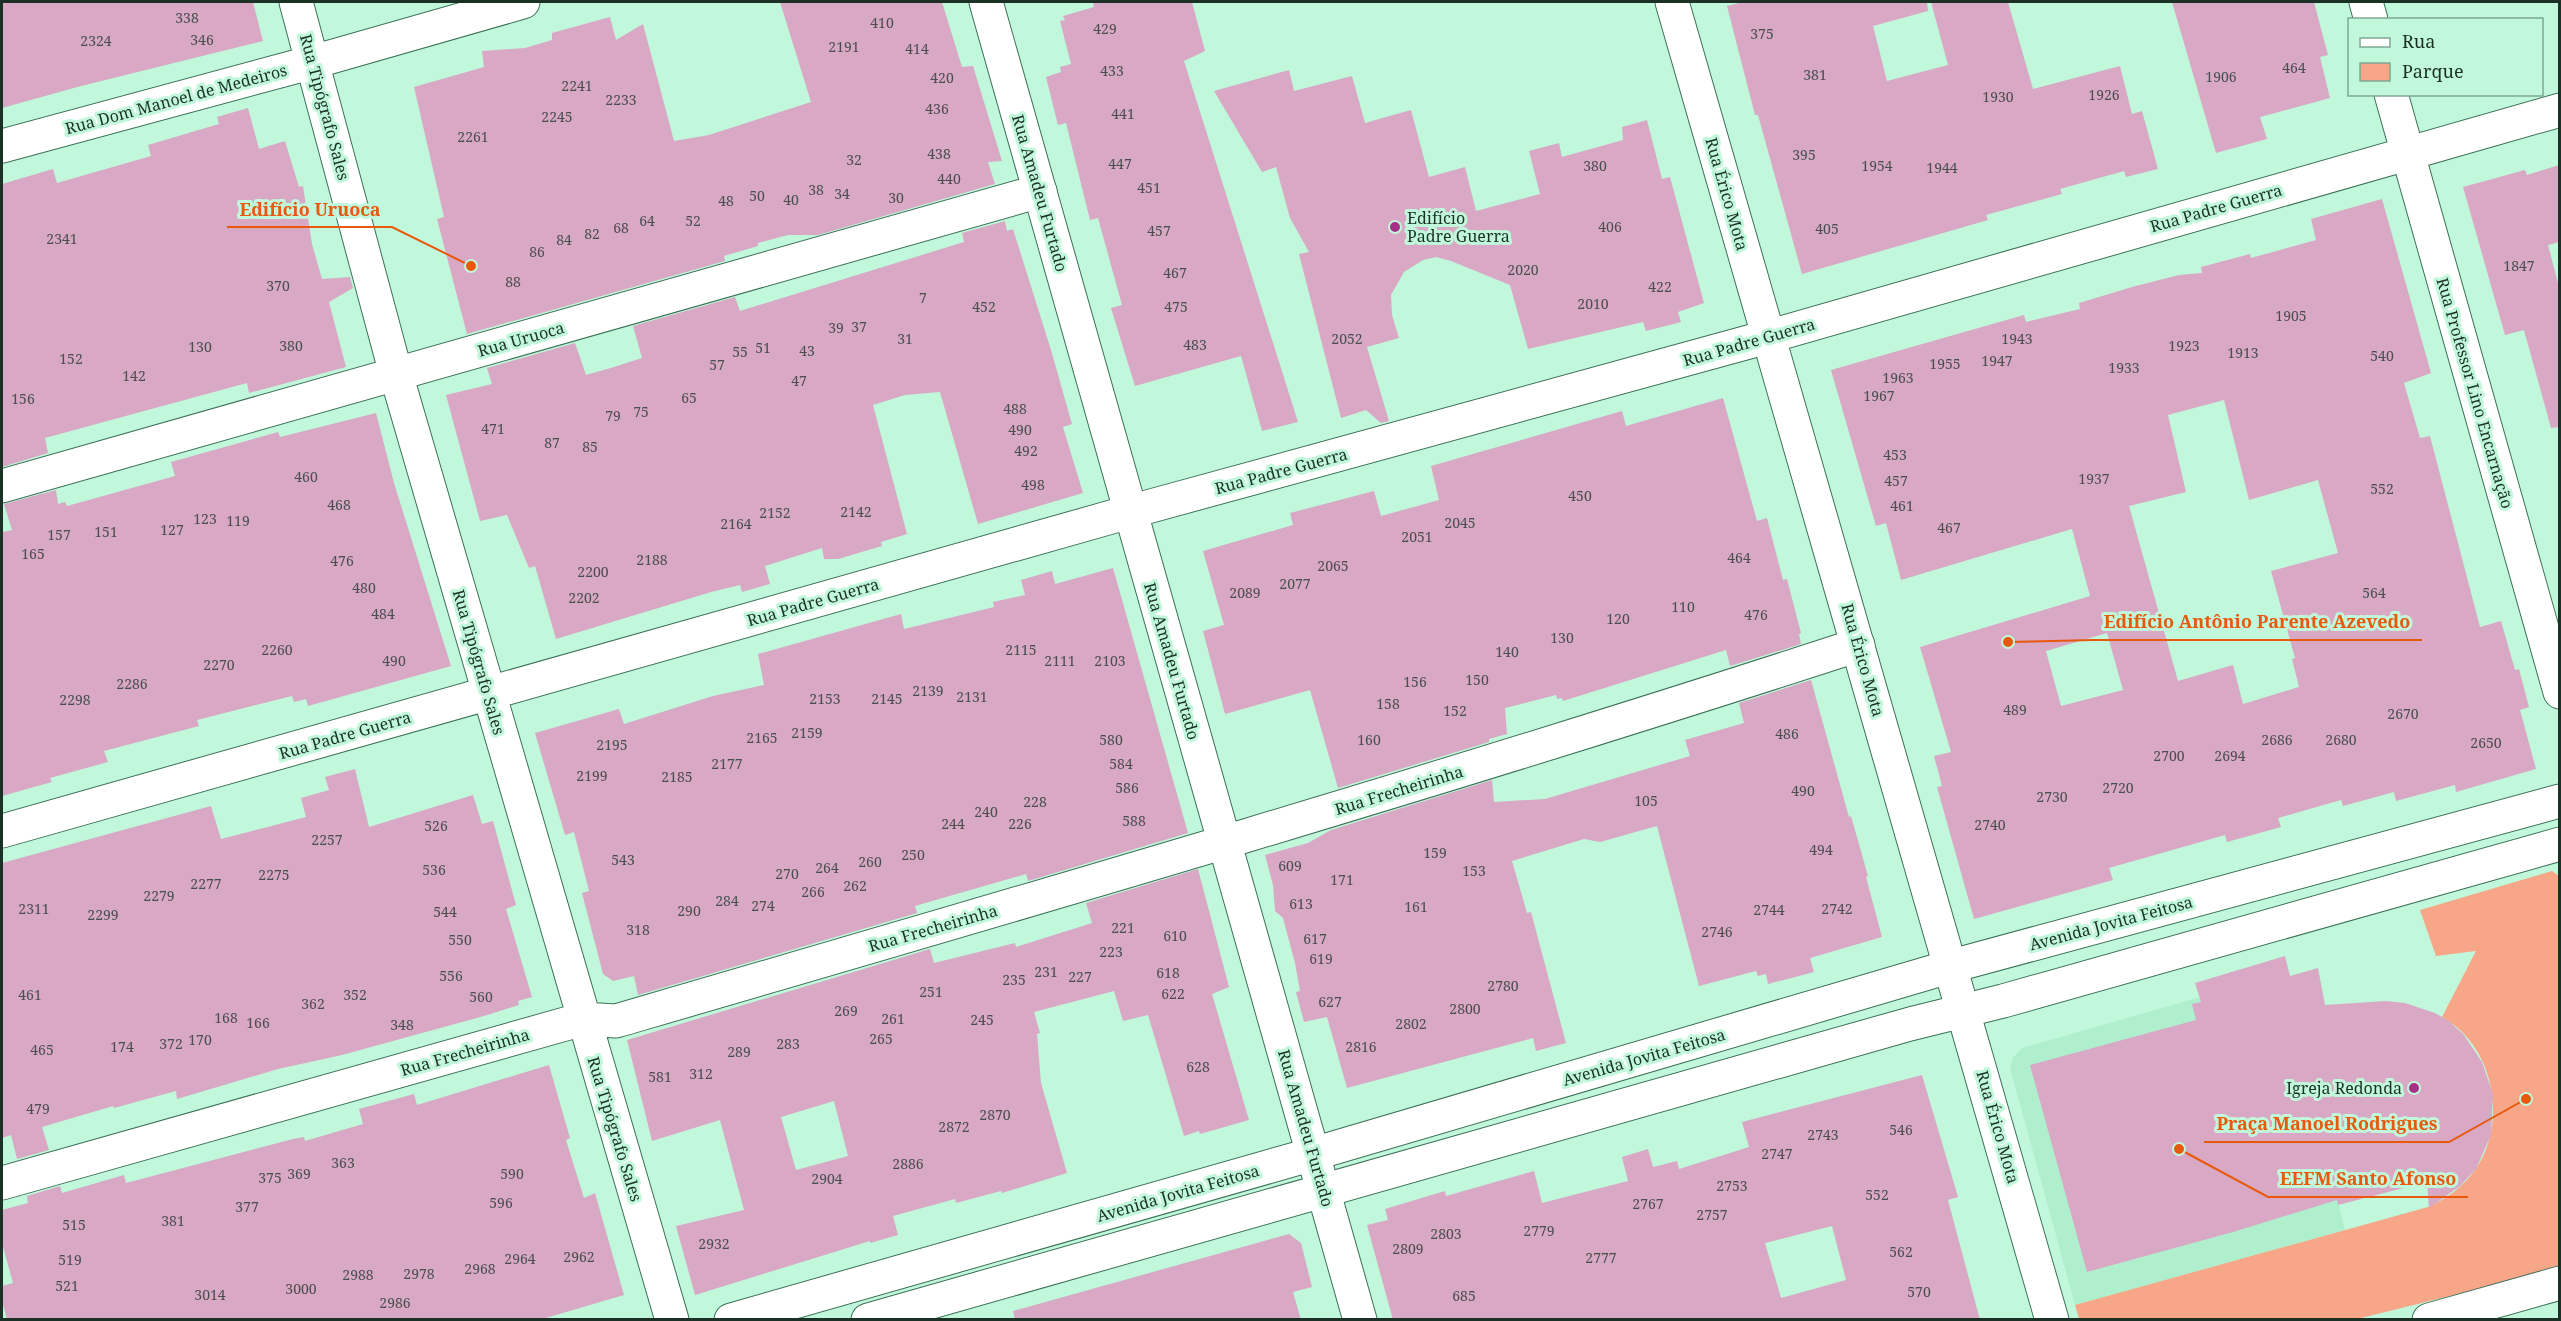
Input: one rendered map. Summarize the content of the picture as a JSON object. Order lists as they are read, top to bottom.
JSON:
{
  "streets": {
    "street": [
      "Rua Dom Manoel de Medeiros",
      "Rua Tipógrafo Sales",
      "Rua Amadeu Furtado",
      "Rua Érico Mota",
      "Rua Padre Guerra",
      "Rua Uruoca",
      "Rua Professor Lino Encarnação",
      "Rua Frecheirinha",
      "Avenida Jovita Feitosa"
    ]
  },
  "crossings": [
    ["Rua Dom Manoel de Medeiros", "Rua Tipógrafo Sales"],
    ["Rua Tipógrafo Sales", "Rua Padre Guerra"],
    ["Rua Tipógrafo Sales", "Rua Uruoca"],
    ["Rua Tipógrafo Sales", "Rua Frecheirinha"],
    ["Rua Amadeu Furtado", "Rua Padre Guerra"],
    ["Rua Amadeu Furtado", "Rua Uruoca"],
    ["Rua Amadeu Furtado", "Rua Frecheirinha"],
    ["Rua Amadeu Furtado", "Avenida Jovita Feitosa"],
    ["Rua Érico Mota", "Rua Padre Guerra"],
    ["Rua Érico Mota", "Rua Frecheirinha"],
    ["Rua Érico Mota", "Avenida Jovita Feitosa"],
    ["Rua Padre Guerra", "Rua Professor Lino Encarnação"]
  ],
  "places": [
    "Edifício Padre Guerra",
    "Edifício Uruoca",
    "Edifício Antônio Parente Azevedo",
    "Igreja Redonda",
    "Praça Manoel Rodrigues",
    "EEFM Santo Afonso"
  ],
  "house_numbers": [
    "338",
    "410",
    "429",
    "375",
    "346",
    "2324",
    "2191",
    "414",
    "464",
    "433",
    "381",
    "1906",
    "420",
    "2241",
    "1926",
    "1930",
    "2233",
    "436",
    "441",
    "2245",
    "2261",
    "438",
    "395",
    "32",
    "447",
    "380",
    "1954",
    "1944",
    "440",
    "451",
    "38",
    "34",
    "50",
    "30",
    "40",
    "48",
    "64",
    "52",
    "406",
    "68",
    "405",
    "457",
    "82",
    "2341",
    "84",
    "86",
    "1847",
    "2020",
    "467",
    "88",
    "370",
    "422",
    "7",
    "2010",
    "452",
    "475",
    "1905",
    "37",
    "39",
    "31",
    "2052",
    "1943",
    "483",
    "380",
    "1923",
    "130",
    "51",
    "43",
    "55",
    "1913",
    "540",
    "152",
    "1947",
    "1955",
    "57",
    "1933",
    "142",
    "1963",
    "47",
    "1967",
    "65",
    "156",
    "488",
    "75",
    "79",
    "471",
    "490",
    "87",
    "85",
    "492",
    "453",
    "460",
    "1937",
    "457",
    "498",
    "552",
    "450",
    "468",
    "461",
    "2142",
    "2152",
    "123",
    "119",
    "2045",
    "2164",
    "467",
    "127",
    "151",
    "157",
    "2051",
    "165",
    "464",
    "2188",
    "476",
    "2065",
    "2200",
    "2077",
    "480",
    "2089",
    "564",
    "2202",
    "110",
    "484",
    "476",
    "120",
    "130",
    "2260",
    "2115",
    "140",
    "490",
    "2111",
    "2103",
    "2270",
    "150",
    "156",
    "2286",
    "2139",
    "2131",
    "2153",
    "2145",
    "2298",
    "158",
    "489",
    "152",
    "2670",
    "2159",
    "486",
    "2165",
    "580",
    "160",
    "2686",
    "2680",
    "2650",
    "2195",
    "2700",
    "2694",
    "2177",
    "584",
    "2199",
    "2185",
    "586",
    "2720",
    "490",
    "2730",
    "105",
    "228",
    "240",
    "588",
    "244",
    "226",
    "2740",
    "526",
    "2257",
    "494",
    "159",
    "250",
    "543",
    "260",
    "609",
    "264",
    "536",
    "153",
    "270",
    "2275",
    "171",
    "2277",
    "262",
    "266",
    "2279",
    "284",
    "613",
    "274",
    "161",
    "2311",
    "2742",
    "2744",
    "290",
    "544",
    "2299",
    "221",
    "318",
    "2746",
    "610",
    "617",
    "550",
    "223",
    "619",
    "231",
    "618",
    "556",
    "227",
    "235",
    "2780",
    "251",
    "622",
    "461",
    "352",
    "560",
    "627",
    "362",
    "2800",
    "269",
    "168",
    "261",
    "245",
    "166",
    "2802",
    "348",
    "265",
    "170",
    "372",
    "283",
    "174",
    "2816",
    "465",
    "289",
    "628",
    "312",
    "581",
    "479",
    "2870",
    "2872",
    "546",
    "2743",
    "2747",
    "363",
    "2886",
    "369",
    "590",
    "375",
    "2904",
    "2753",
    "552",
    "596",
    "2767",
    "377",
    "2757",
    "381",
    "515",
    "2779",
    "2803",
    "2932",
    "2809",
    "562",
    "2962",
    "2777",
    "2964",
    "519",
    "2968",
    "2978",
    "2988",
    "521",
    "3000",
    "570",
    "3014",
    "685",
    "2986"
  ],
  "legend": ["Rua", "Parque"]
}
